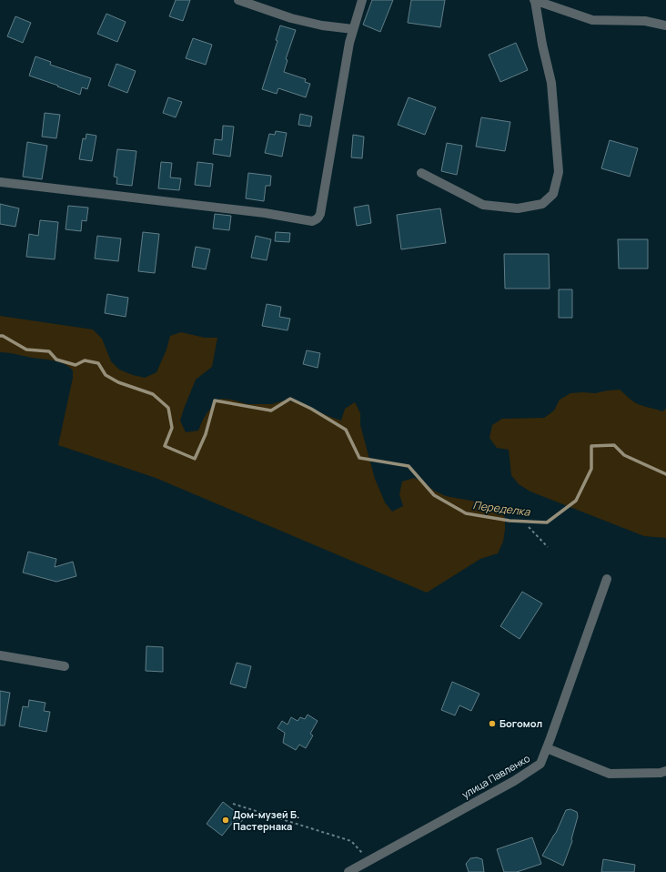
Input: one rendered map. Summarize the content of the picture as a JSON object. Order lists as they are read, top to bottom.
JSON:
{
  "streets": {
    "street": ["улица Павленко"]
  },
  "water": ["Переделка"],
  "places": ["Богомол", "Дом-музей Б. Пастернака"]
}
